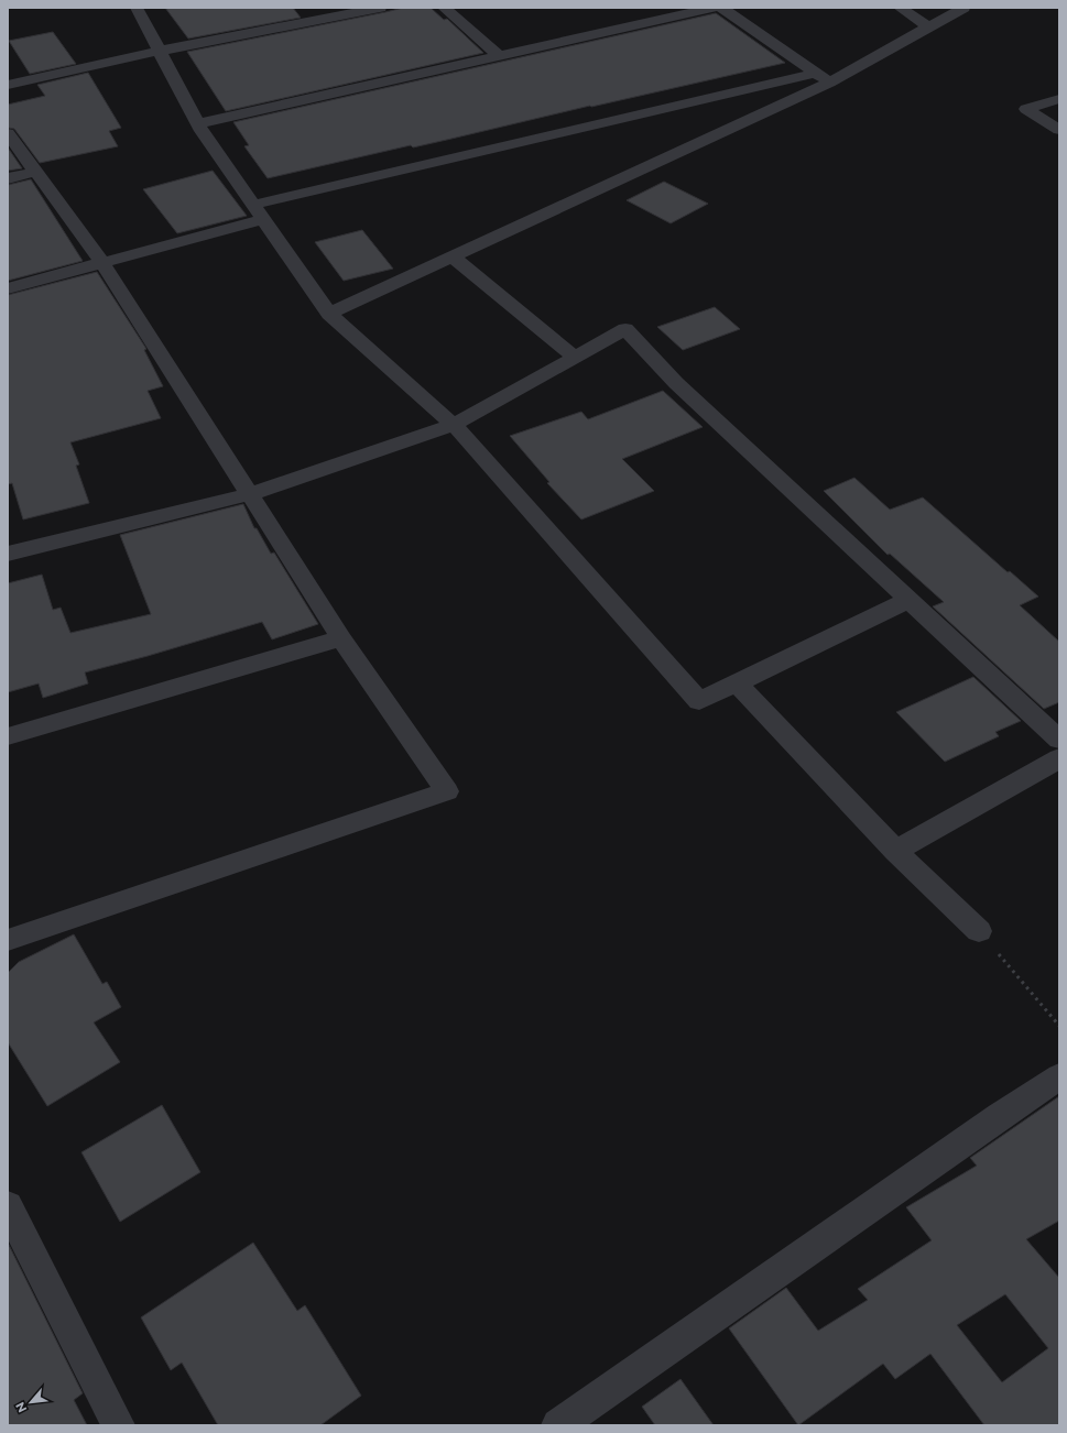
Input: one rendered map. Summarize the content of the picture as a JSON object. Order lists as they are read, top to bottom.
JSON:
{
  "north": "bottom left"
}
